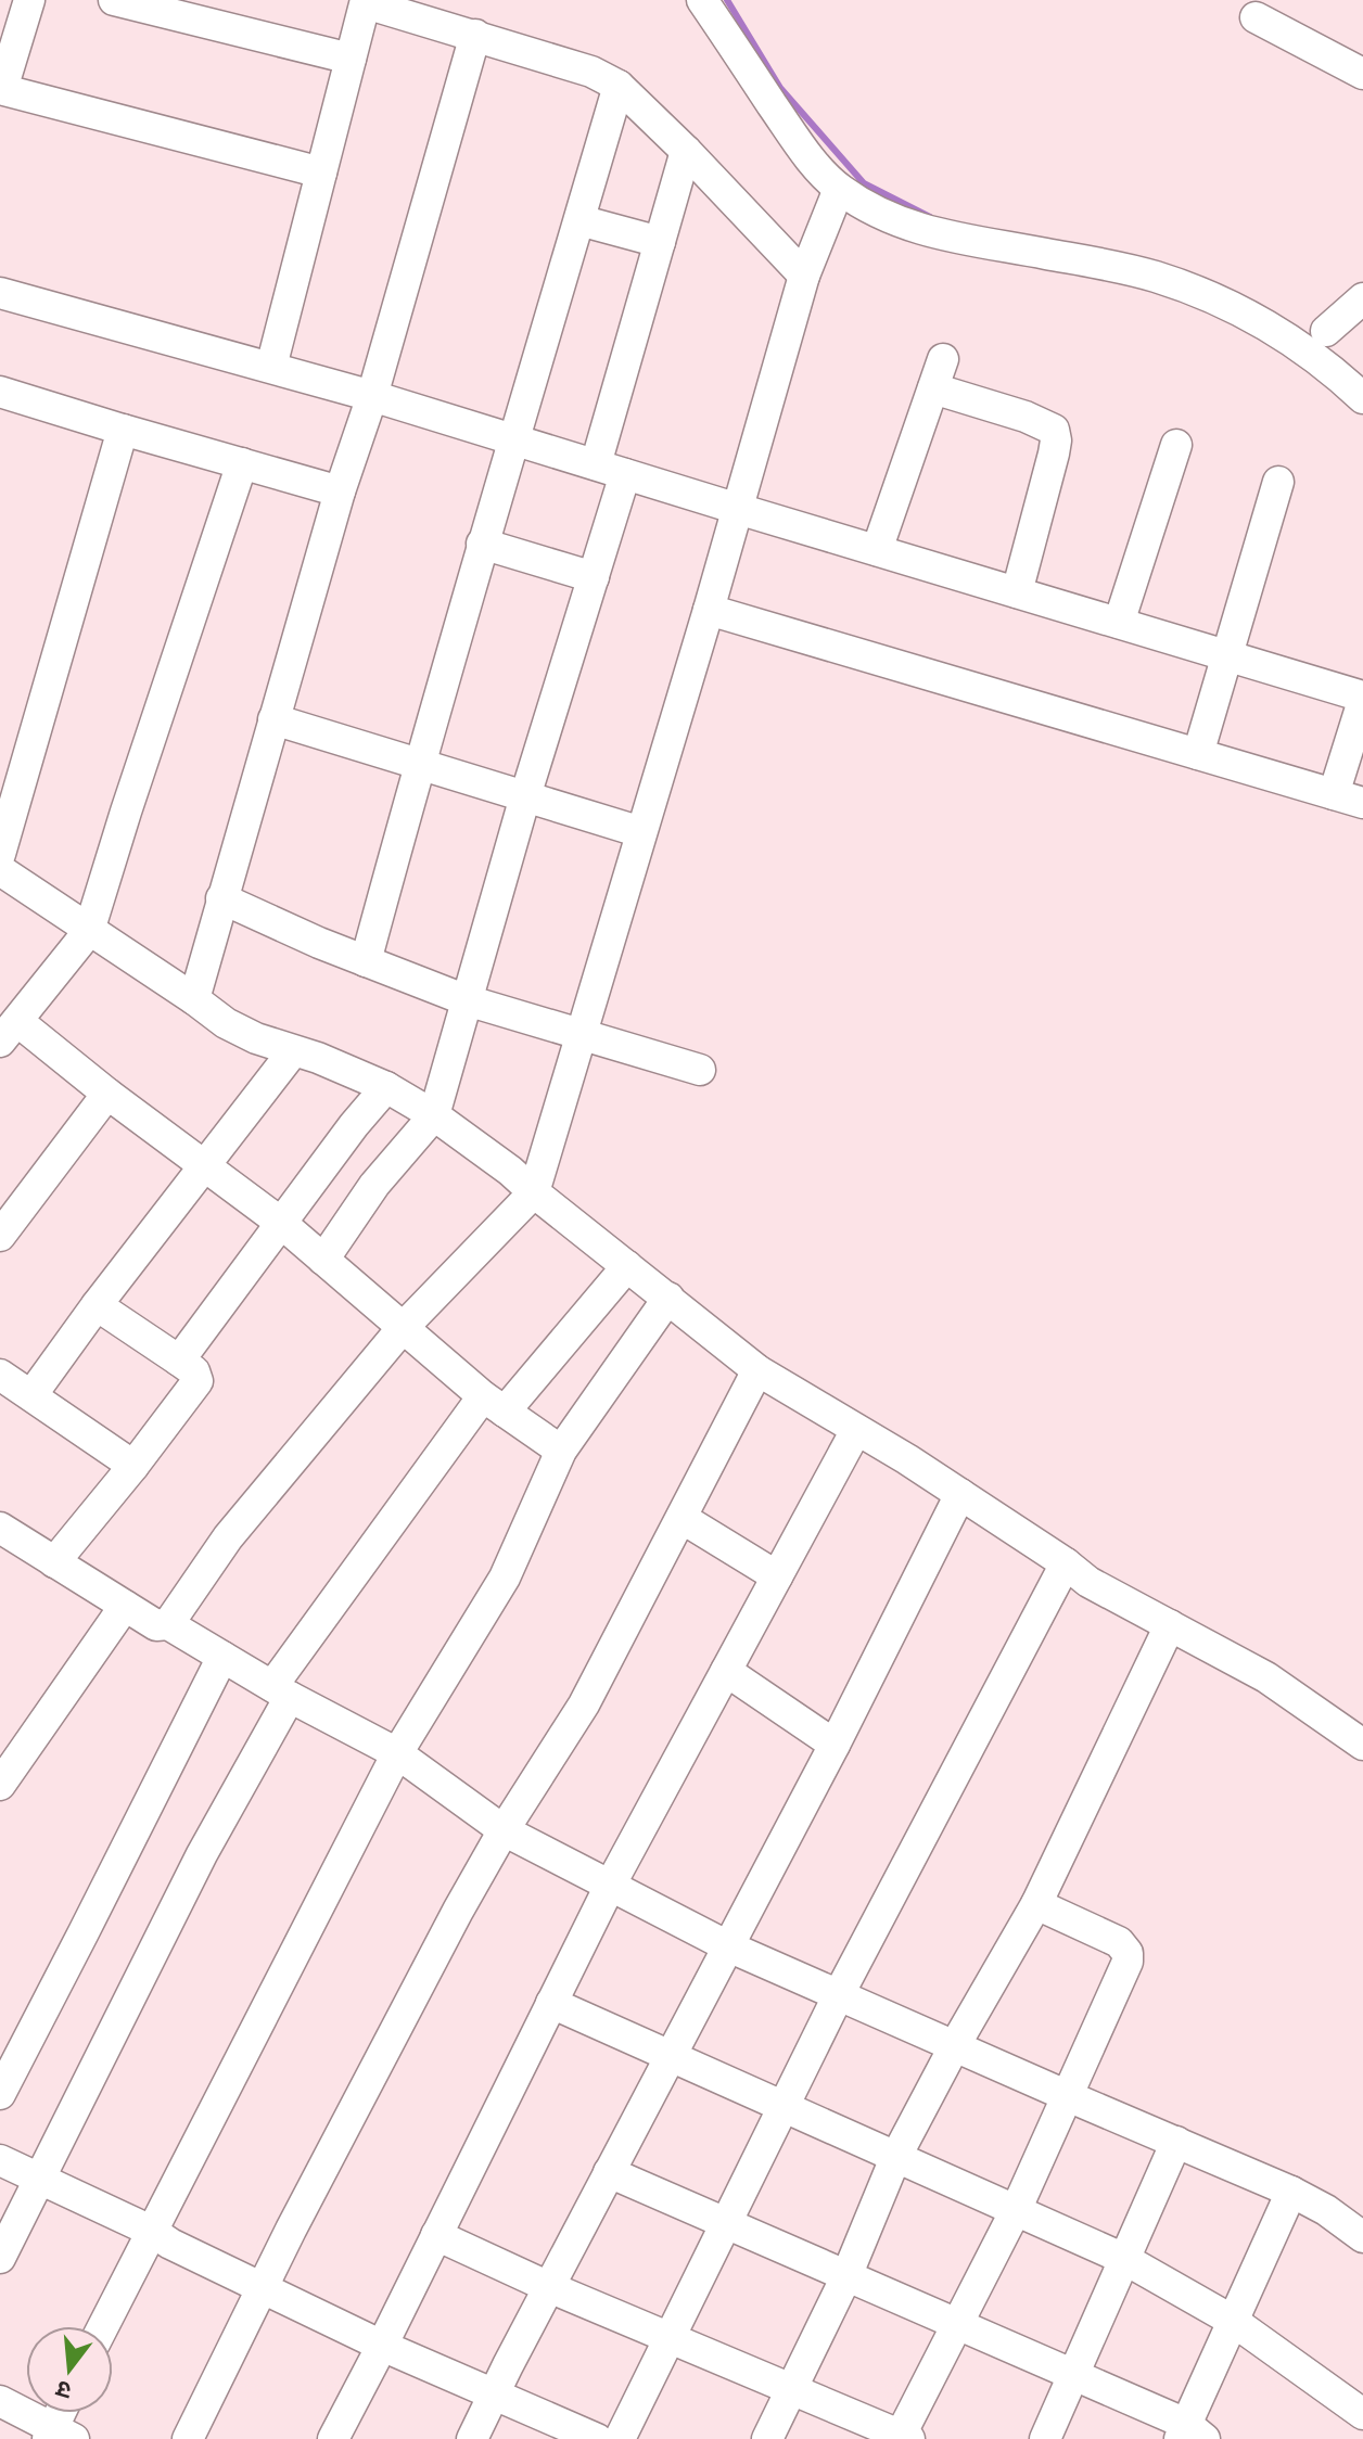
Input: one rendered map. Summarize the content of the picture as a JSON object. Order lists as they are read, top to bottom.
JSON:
{
  "north": "bottom"
}
